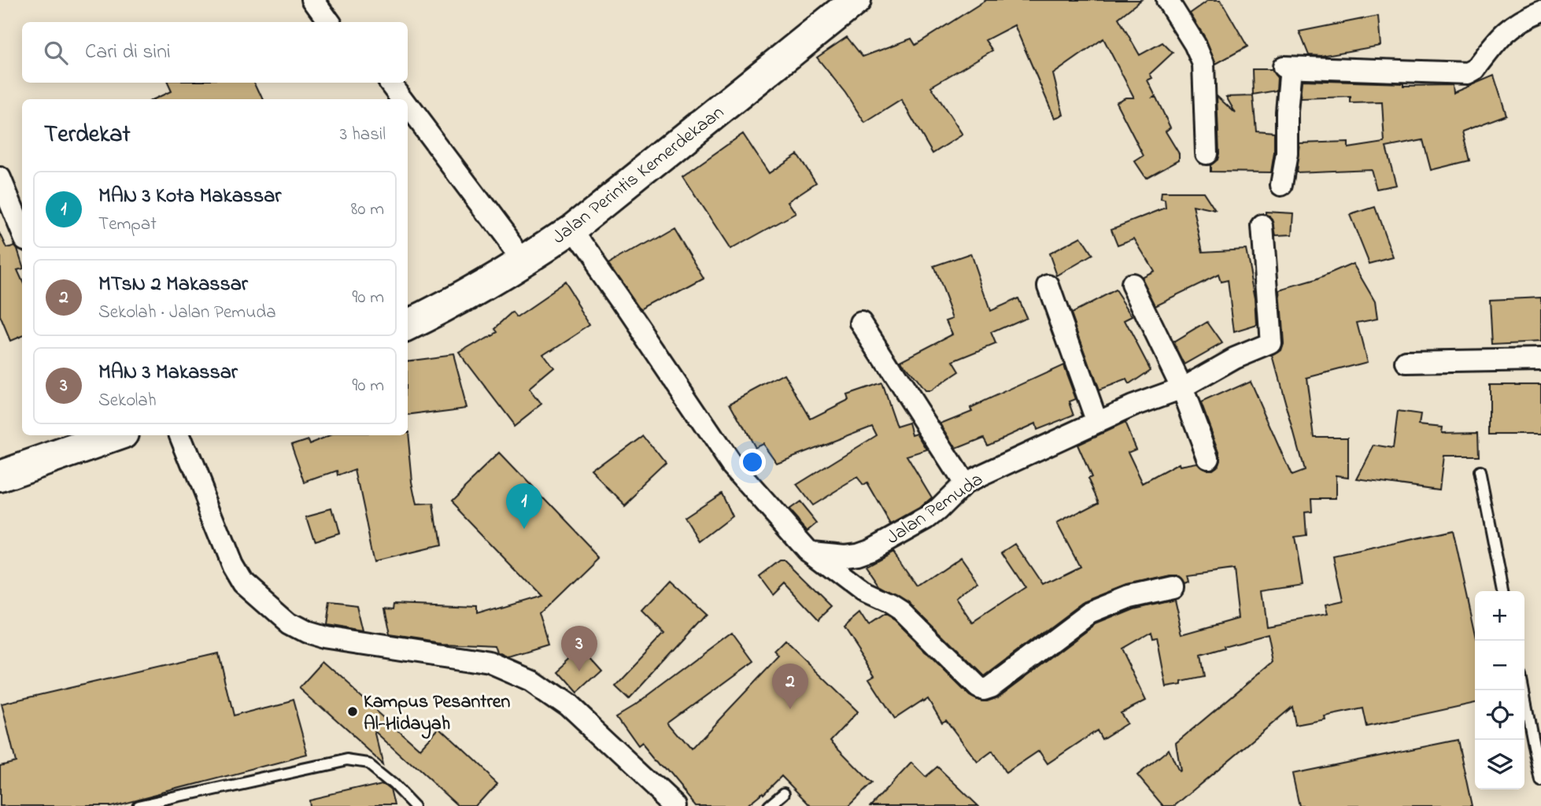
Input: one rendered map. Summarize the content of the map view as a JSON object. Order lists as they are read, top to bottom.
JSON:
{
  "streets": {
    "highway": ["Jalan Perintis Kemerdekaan"],
    "street": ["Jalan Pemuda"]
  },
  "places": ["Kampus Pesantren Al-Hidayah"],
  "page": {
    "search": "Cari di sini",
    "heading": ["Terdekat", "3 hasil"],
    "list": [
      {
        "mark": "1",
        "name": "MAN 3 Kota Makassar",
        "note": "Tempat",
        "value": "80 m"
      },
      {
        "mark": "2",
        "name": "MTsN 2 Makassar",
        "note": "Sekolah · Jalan Pemuda",
        "value": "90 m"
      },
      {
        "mark": "3",
        "name": "MAN 3 Makassar",
        "note": "Sekolah",
        "value": "90 m"
      }
    ],
    "pins": ["1", "3", "2"],
    "map_buttons": ["+", "−"]
  }
}
